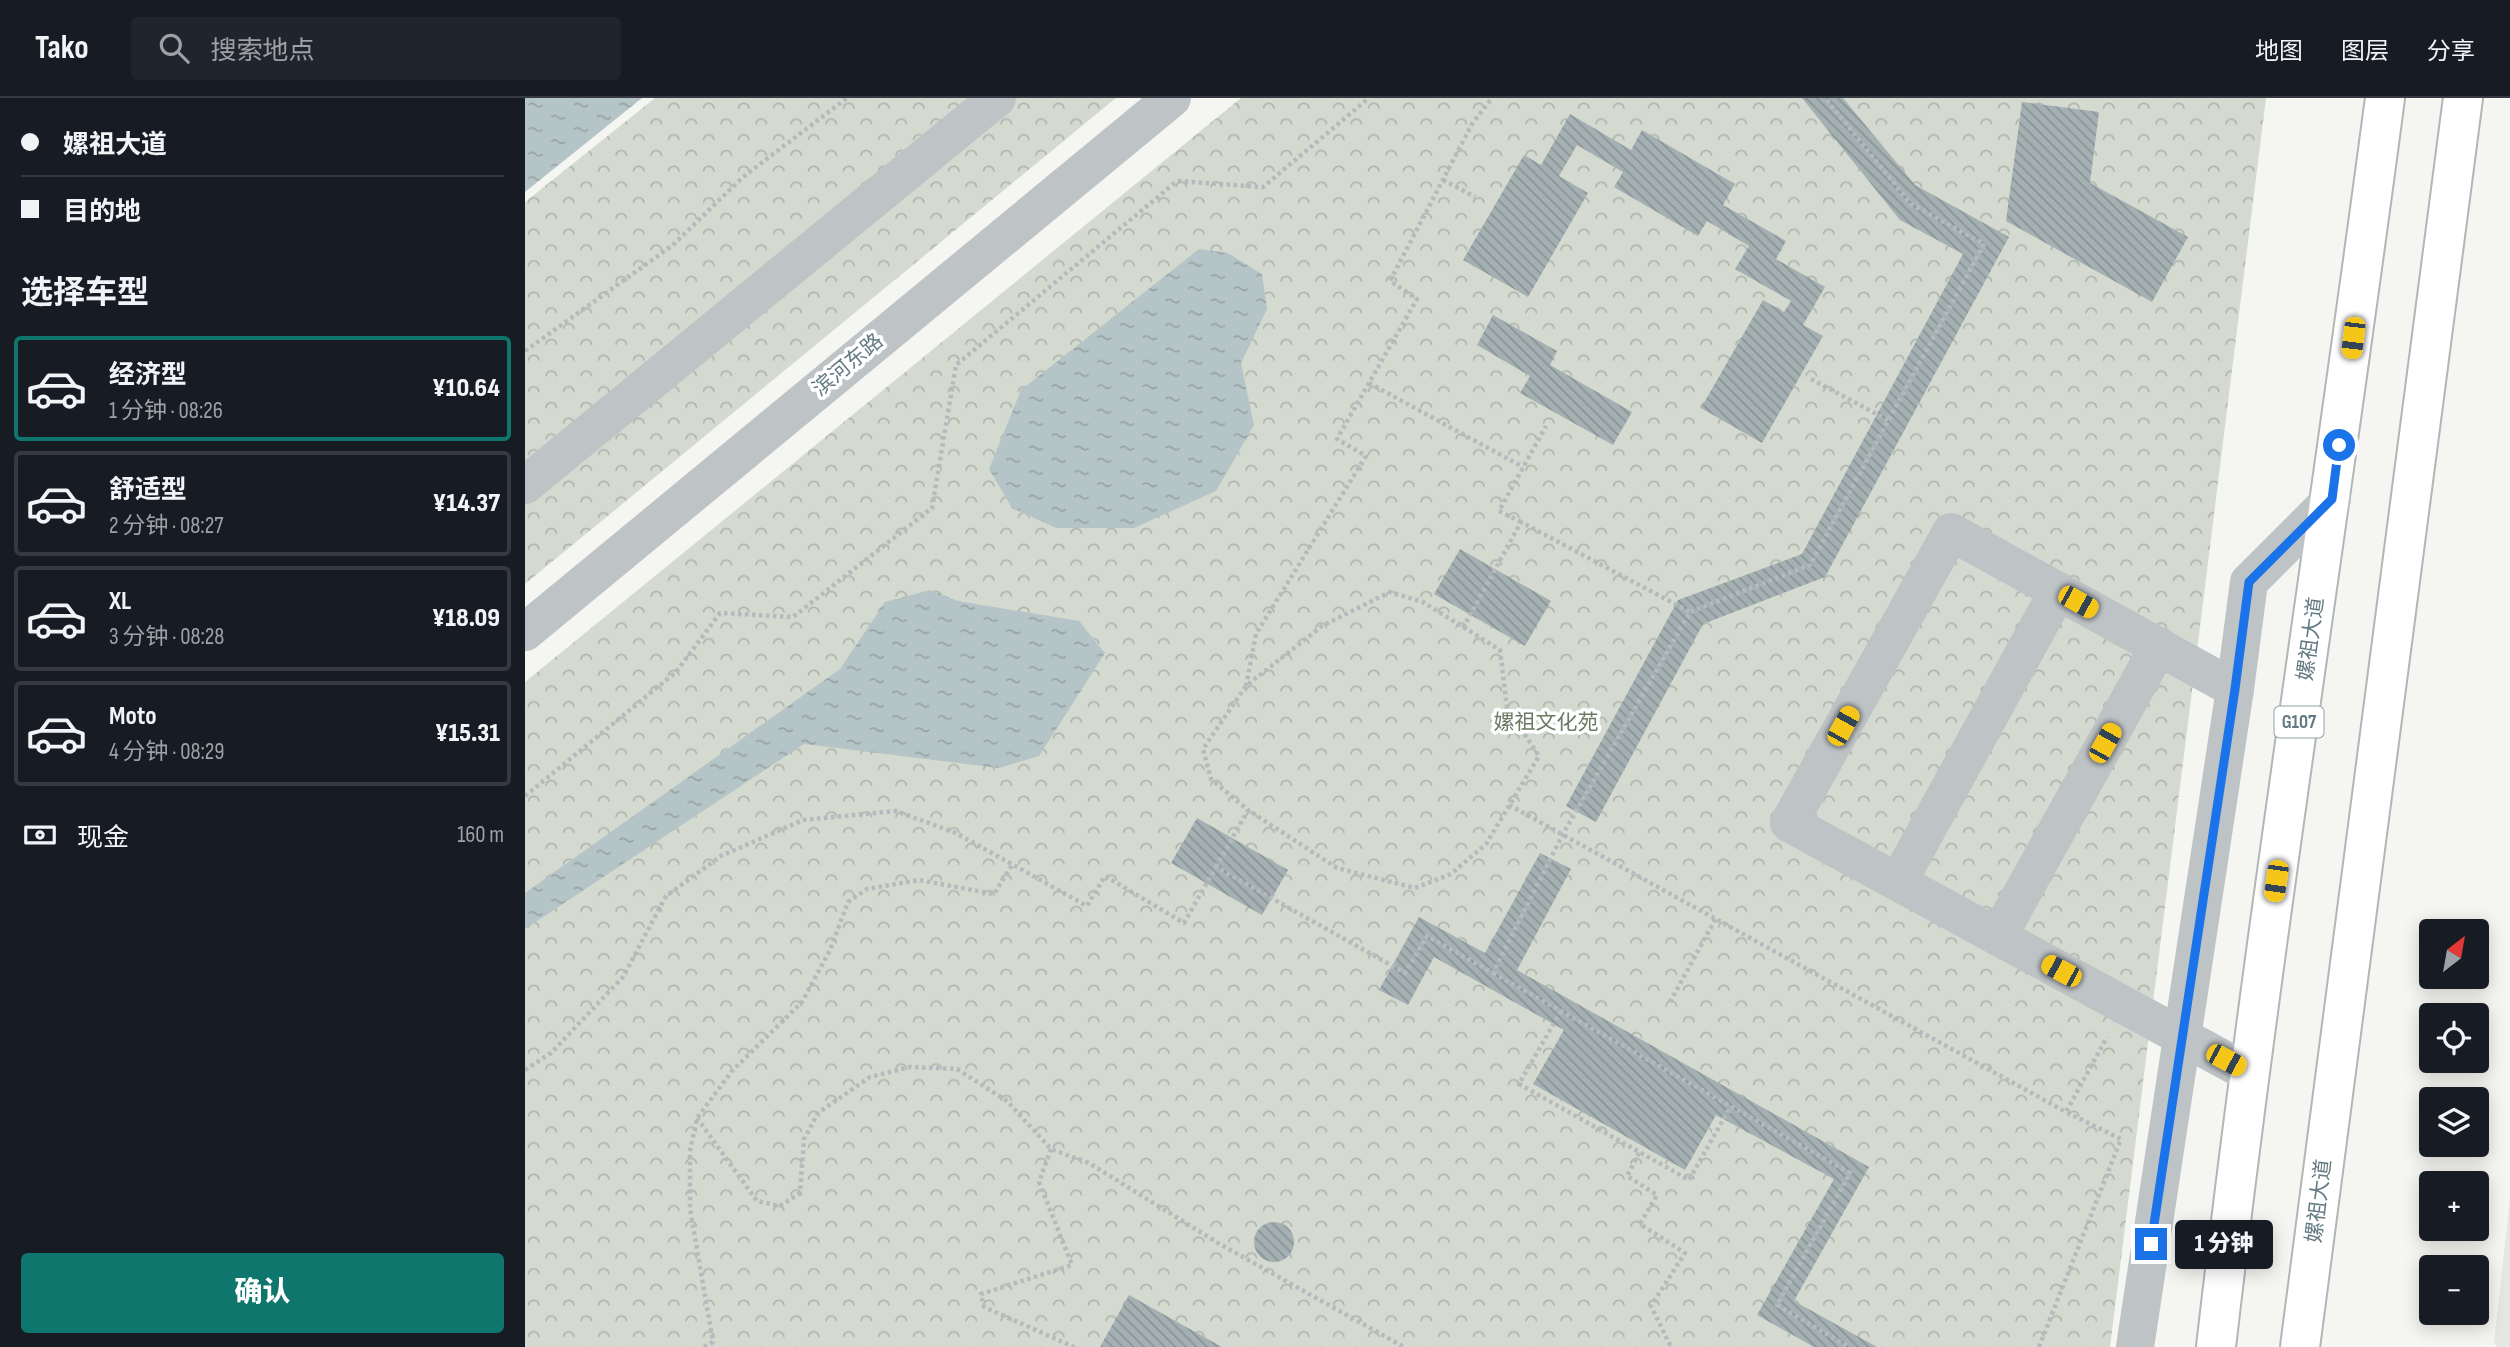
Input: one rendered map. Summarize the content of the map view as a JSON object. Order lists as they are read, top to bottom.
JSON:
{
  "streets": {
    "highway": ["嫘祖大道", "G107"],
    "street": ["滨河东路"]
  },
  "parks": ["嫘祖文化苑"],
  "north": "top right",
  "page": {
    "header": "Tako",
    "search": "搜索地点",
    "nav": ["地图", "图层", "分享"],
    "banner": ["嫘祖大道", "目的地"],
    "heading": "选择车型",
    "list": [
      {
        "name": "经济型",
        "note": "1 分钟 · 08:26",
        "value": "¥10.64"
      },
      {
        "name": "舒适型",
        "note": "2 分钟 · 08:27",
        "value": "¥14.37"
      },
      {
        "name": "XL",
        "note": "3 分钟 · 08:28",
        "value": "¥18.09"
      },
      {
        "name": "Moto",
        "note": "4 分钟 · 08:29",
        "value": "¥15.31"
      }
    ],
    "pay": ["现金", "160 m"],
    "map_buttons": ["+", "−"],
    "bubble": "1 分钟",
    "buttons": "确认"
  }
}
